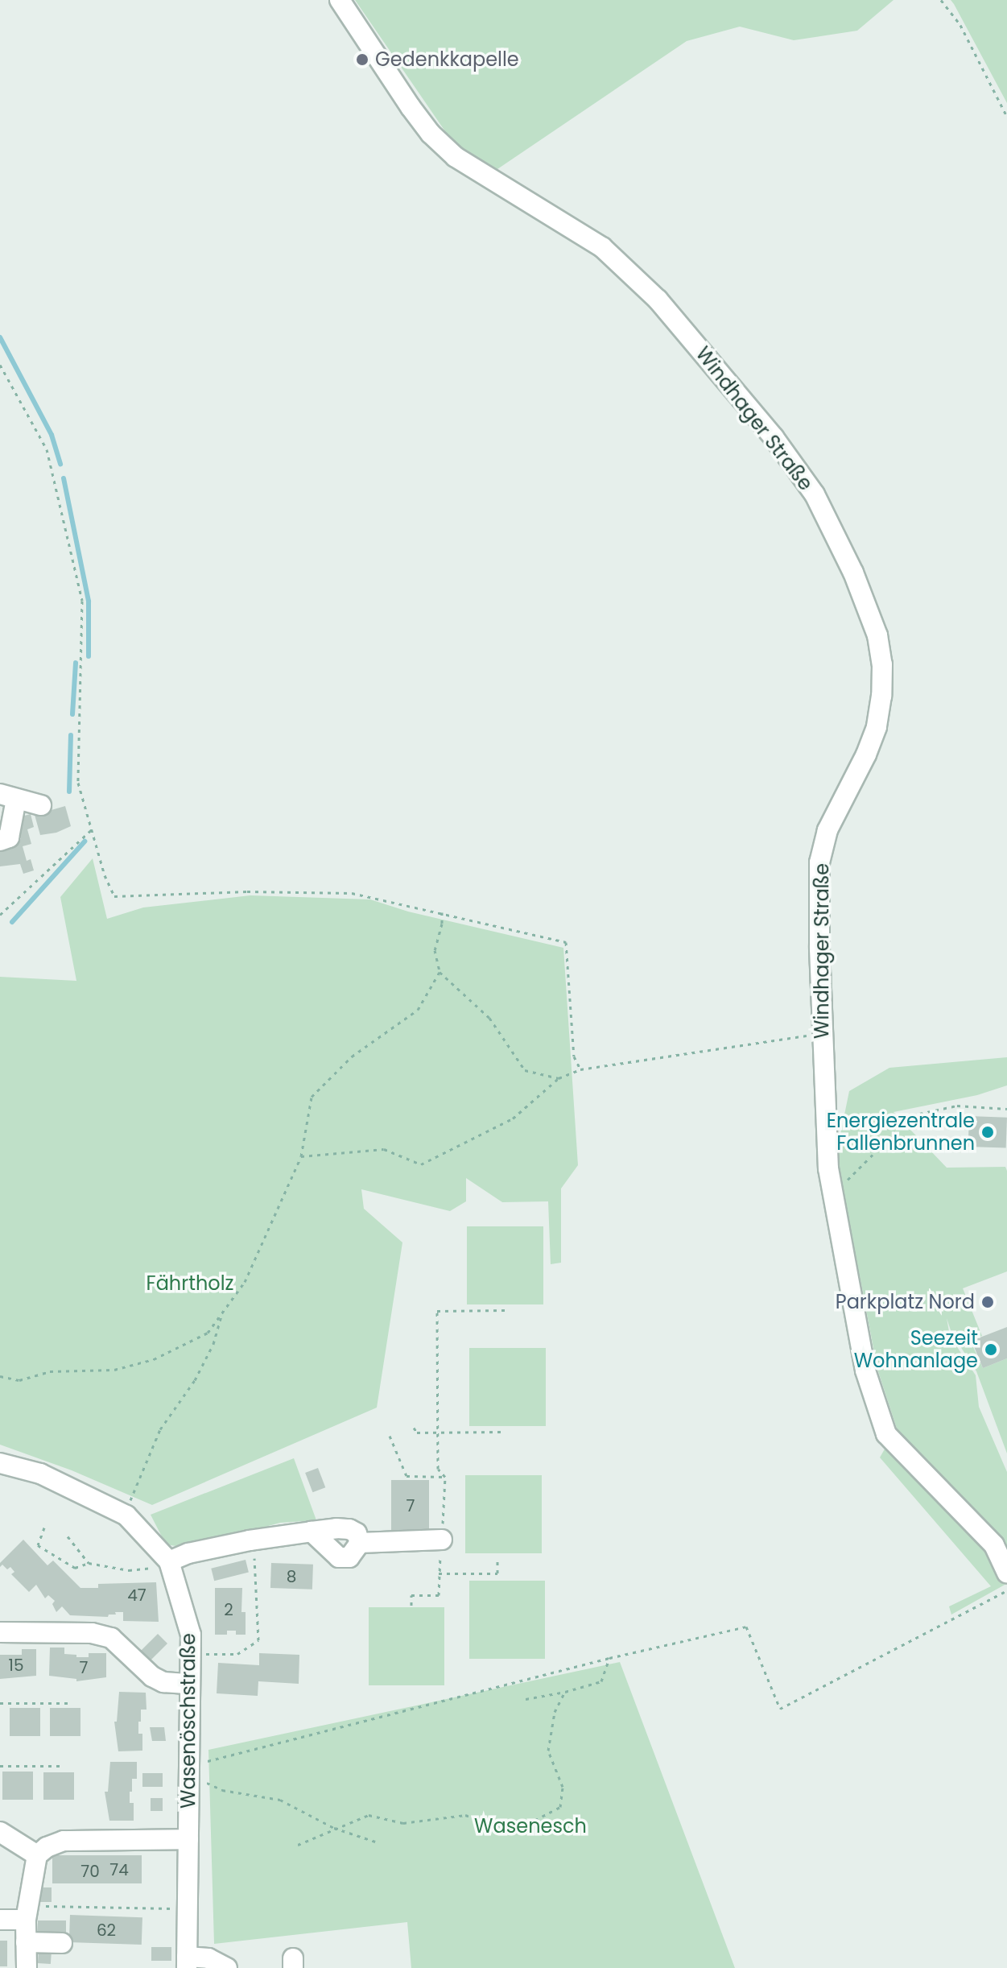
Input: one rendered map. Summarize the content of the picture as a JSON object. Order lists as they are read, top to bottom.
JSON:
{
  "streets": {
    "street": ["Windhager Straße", "Wasenöschstraße"]
  },
  "parks": ["Fährtholz", "Wasenesch"],
  "places": [
    "Gedenkkapelle",
    "Energiezentrale Fallenbrunnen",
    "Parkplatz Nord",
    "Seezeit Wohnanlage"
  ],
  "house_numbers": [
    "7",
    "8",
    "47",
    "2",
    "15",
    "7",
    "74",
    "70",
    "62"
  ]
}
